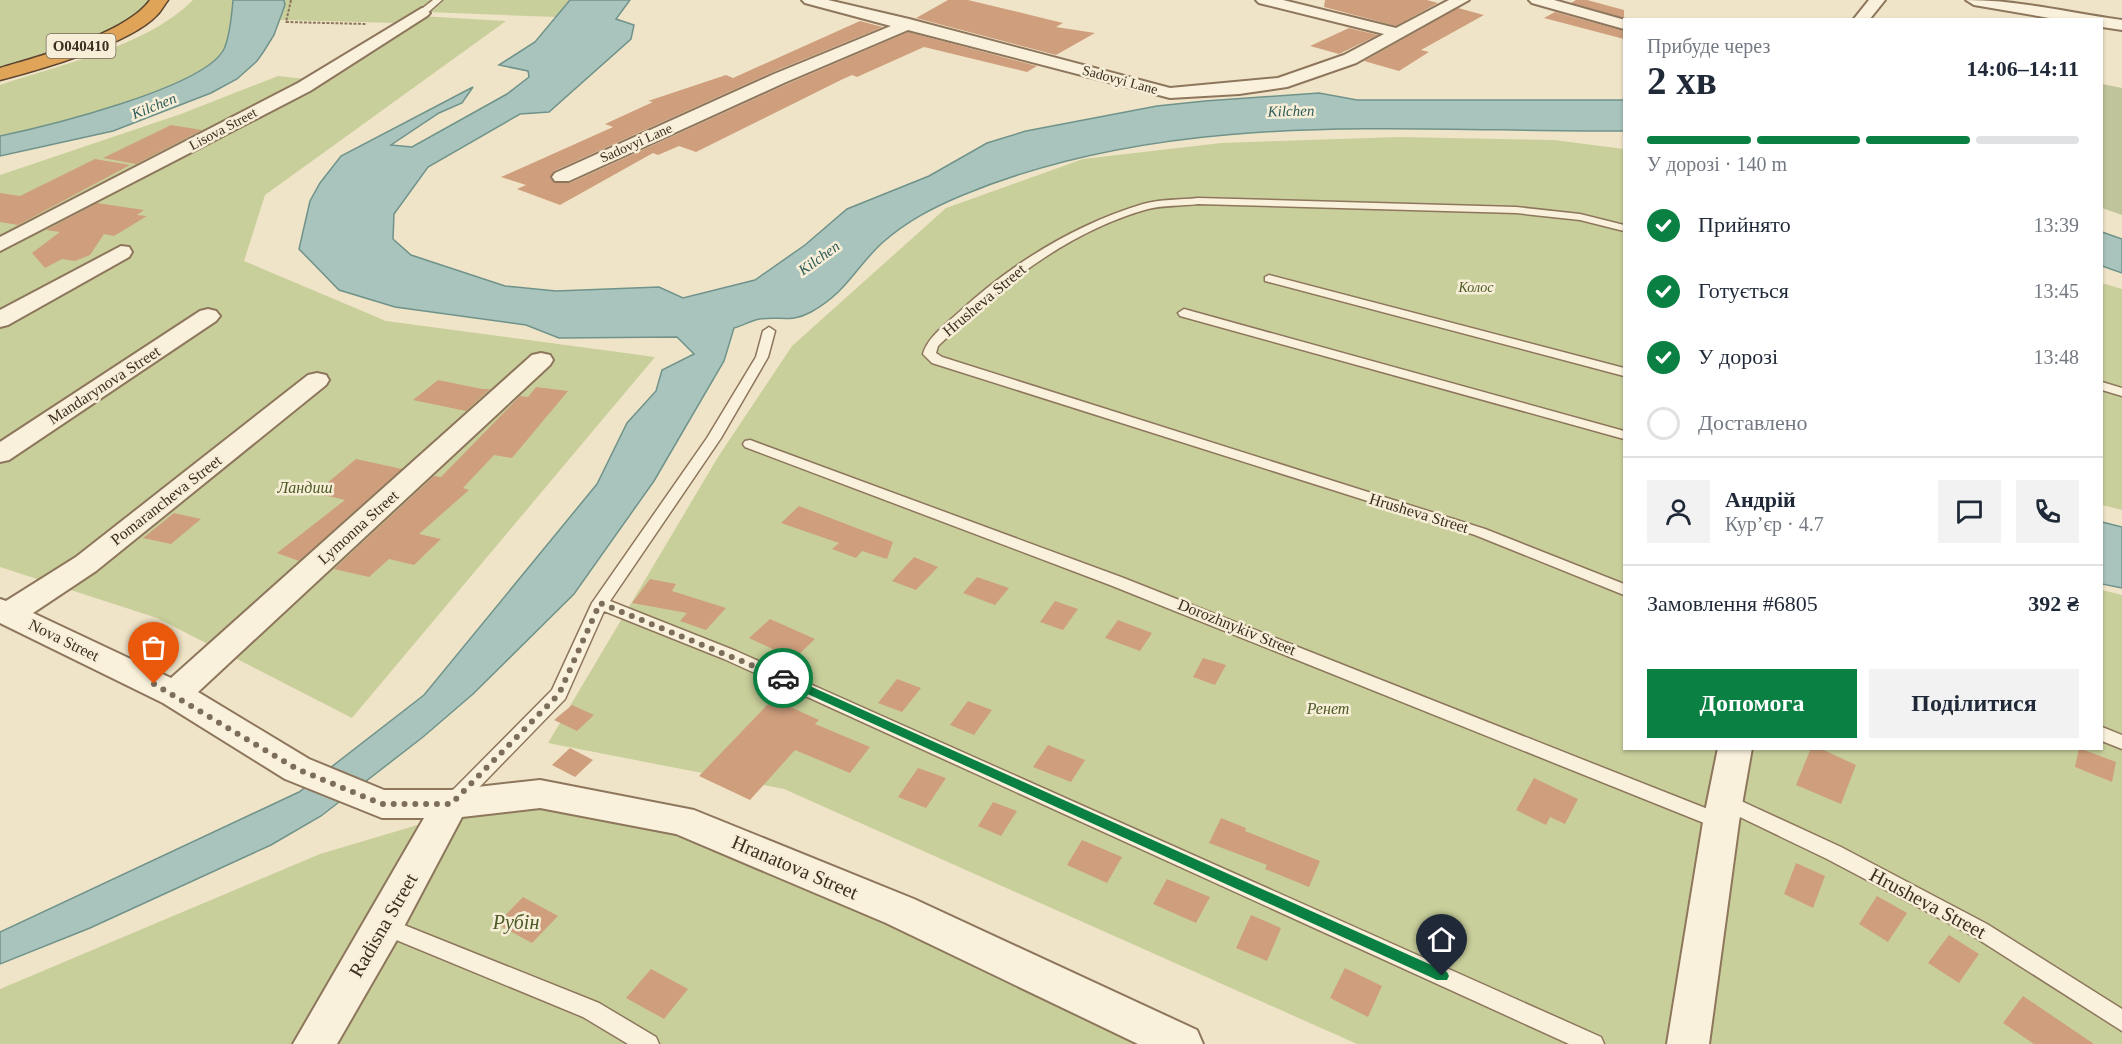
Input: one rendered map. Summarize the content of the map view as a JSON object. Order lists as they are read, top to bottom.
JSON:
{
  "streets": {
    "highway": ["О040410"],
    "street": [
      "Sadovyi Lane",
      "Lisova Street",
      "Mandarynova Street",
      "Pomarancheva Street",
      "Lymonna Street",
      "Nova Street",
      "Hranatova Street",
      "Radisna Street"
    ],
    "lane": ["Hrusheva Street", "Dorozhnykiv Street"]
  },
  "crossings": [
    ["Hrusheva Street", "Dorozhnykiv Street"],
    ["Pomarancheva Street", "Nova Street"],
    ["Lymonna Street", "Nova Street"],
    ["Nova Street", "Hranatova Street"],
    ["Hranatova Street", "Radisna Street"]
  ],
  "water": ["Kilchen"],
  "parks": [
    "Колос",
    "Ландиш",
    "Ренет",
    "Рубін"
  ],
  "page": {
    "heading": ["2 хв", "Прибуде через", "14:06–14:11"],
    "panel": [
      "Андрій",
      "Кур’єр · 4.7",
      "Замовлення #6805",
      "392 ₴"
    ],
    "bar": "У дорозі · 140 m",
    "list": [
      ["Прийнято", "13:39"],
      ["Готується", "13:45"],
      ["У дорозі", "13:48"],
      "Доставлено"
    ],
    "buttons": ["Допомога", "Поділитися"]
  }
}
